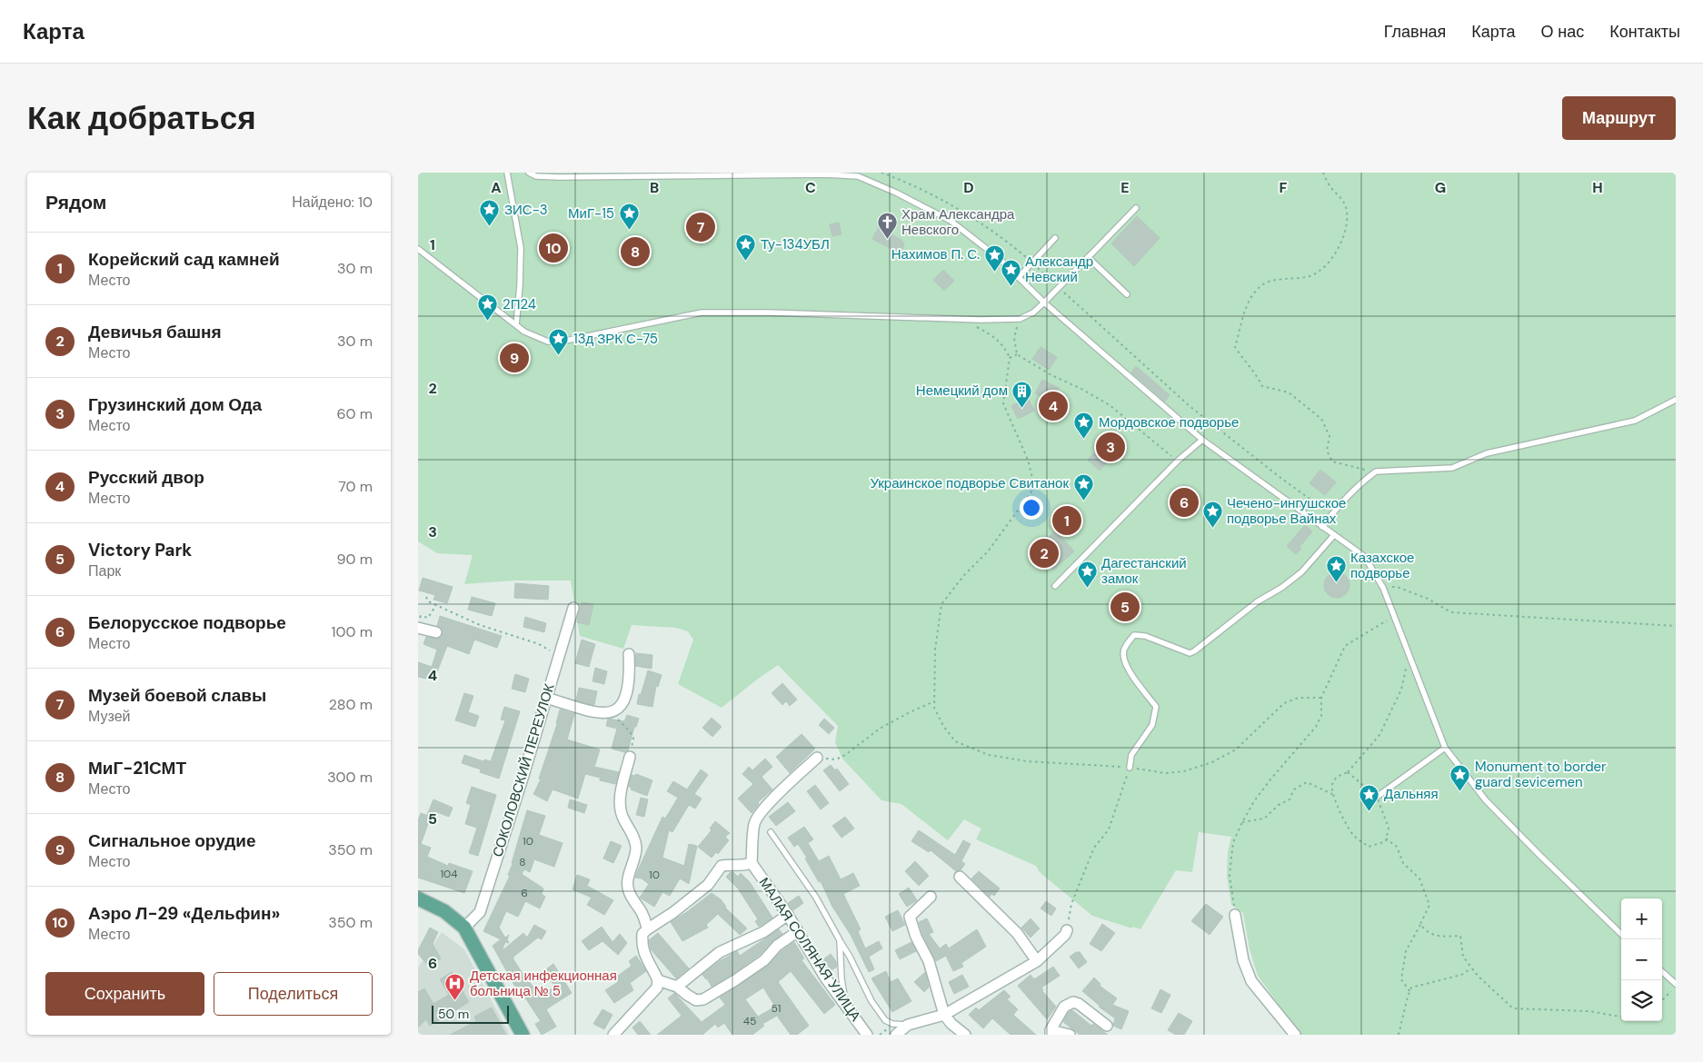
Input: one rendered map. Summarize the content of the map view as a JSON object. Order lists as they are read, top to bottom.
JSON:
{
  "streets": {
    "street": ["СОКОЛОВСКИЙ ПЕРЕУЛОК", "МАЛАЯ СОЛЯНАЯ УЛИЦА"]
  },
  "places": {
    "place": [
      "ЗИС-3",
      "МиГ-15",
      "Ту-134УБЛ",
      "Нахимов П. С.",
      "Александр Невский",
      "2П24",
      "13д ЗРК С-75",
      "Мордовское подворье",
      "Украинское подворье Свитанок",
      "Чечено-ингушское подворье Вайнах",
      "Казахское подворье",
      "Дагестанский замок",
      "Monument to border guard sevicemen",
      "Дальняя"
    ],
    "church": ["Храм Александра Невского"],
    "building": ["Немецкий дом"],
    "hospital": ["Детская инфекционная больница № 5"]
  },
  "house_numbers": [
    "10",
    "8",
    "104",
    "10",
    "6",
    "51",
    "45"
  ],
  "scale_bar": "50 m",
  "page": {
    "header": "Карта",
    "nav": [
      "Главная",
      "Карта",
      "О нас",
      "Контакты"
    ],
    "buttons": [
      "Маршрут",
      ["Сохранить", "Поделиться"]
    ],
    "title": "Как добраться",
    "heading": ["Рядом", "Найдено: 10"],
    "pins": [
      "7",
      "10",
      "8",
      "9",
      "4",
      "3",
      "6",
      "1",
      "2",
      "5"
    ],
    "list": [
      {
        "mark": "1",
        "name": "Корейский сад камней",
        "note": "Место",
        "value": "30 m"
      },
      {
        "mark": "2",
        "name": "Девичья башня",
        "note": "Место",
        "value": "30 m"
      },
      {
        "mark": "3",
        "name": "Грузинский дом Ода",
        "note": "Место",
        "value": "60 m"
      },
      {
        "mark": "4",
        "name": "Русский двор",
        "note": "Место",
        "value": "70 m"
      },
      {
        "mark": "5",
        "name": "Victory Park",
        "note": "Парк",
        "value": "90 m"
      },
      {
        "mark": "6",
        "name": "Белорусское подворье",
        "note": "Место",
        "value": "100 m"
      },
      {
        "mark": "7",
        "name": "Музей боевой славы",
        "note": "Музей",
        "value": "280 m"
      },
      {
        "mark": "8",
        "name": "МиГ-21СМТ",
        "note": "Место",
        "value": "300 m"
      },
      {
        "mark": "9",
        "name": "Сигнальное орудие",
        "note": "Место",
        "value": "350 m"
      },
      {
        "mark": "10",
        "name": "Аэро Л-29 «Дельфин»",
        "note": "Место",
        "value": "350 m"
      }
    ],
    "map_buttons": ["+", "−"],
    "scale": "50 m"
  },
  "grid": {
    "columns": [
      "A",
      "B",
      "C",
      "D",
      "E",
      "F",
      "G",
      "H"
    ],
    "rows": [
      "1",
      "2",
      "3",
      "4",
      "5",
      "6"
    ]
  }
}
